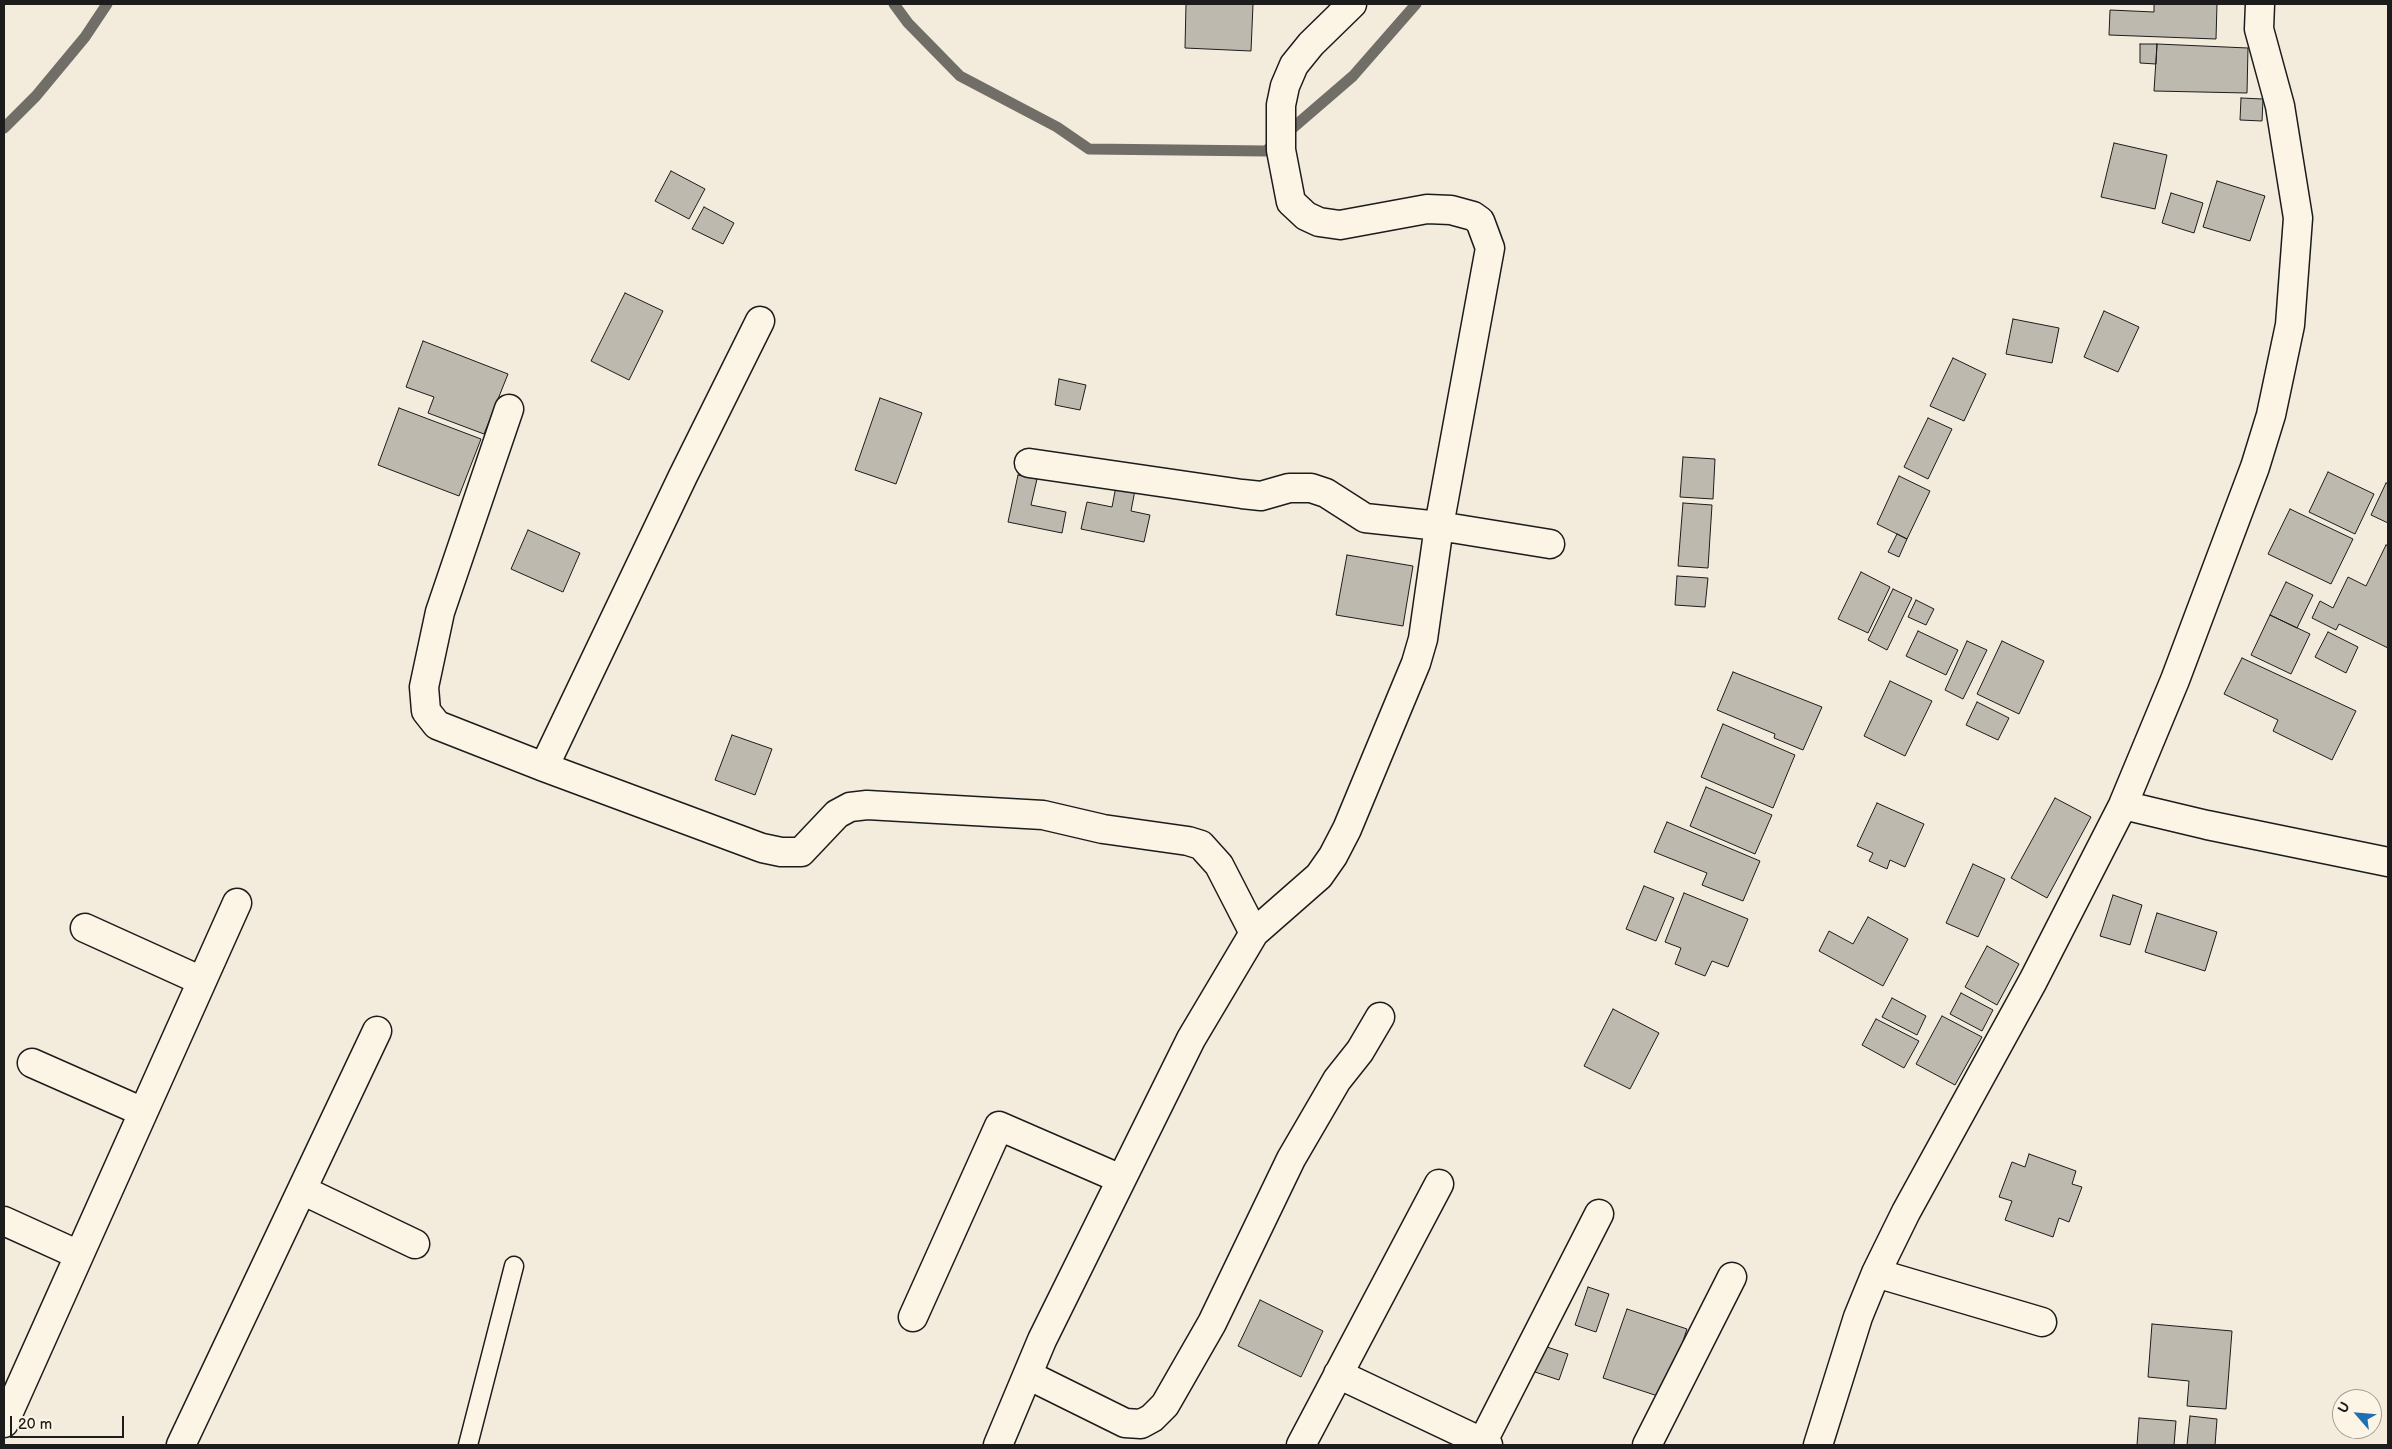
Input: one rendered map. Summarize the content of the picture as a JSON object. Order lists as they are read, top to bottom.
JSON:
{
  "scale_bar": "20 m",
  "north": "top left"
}
